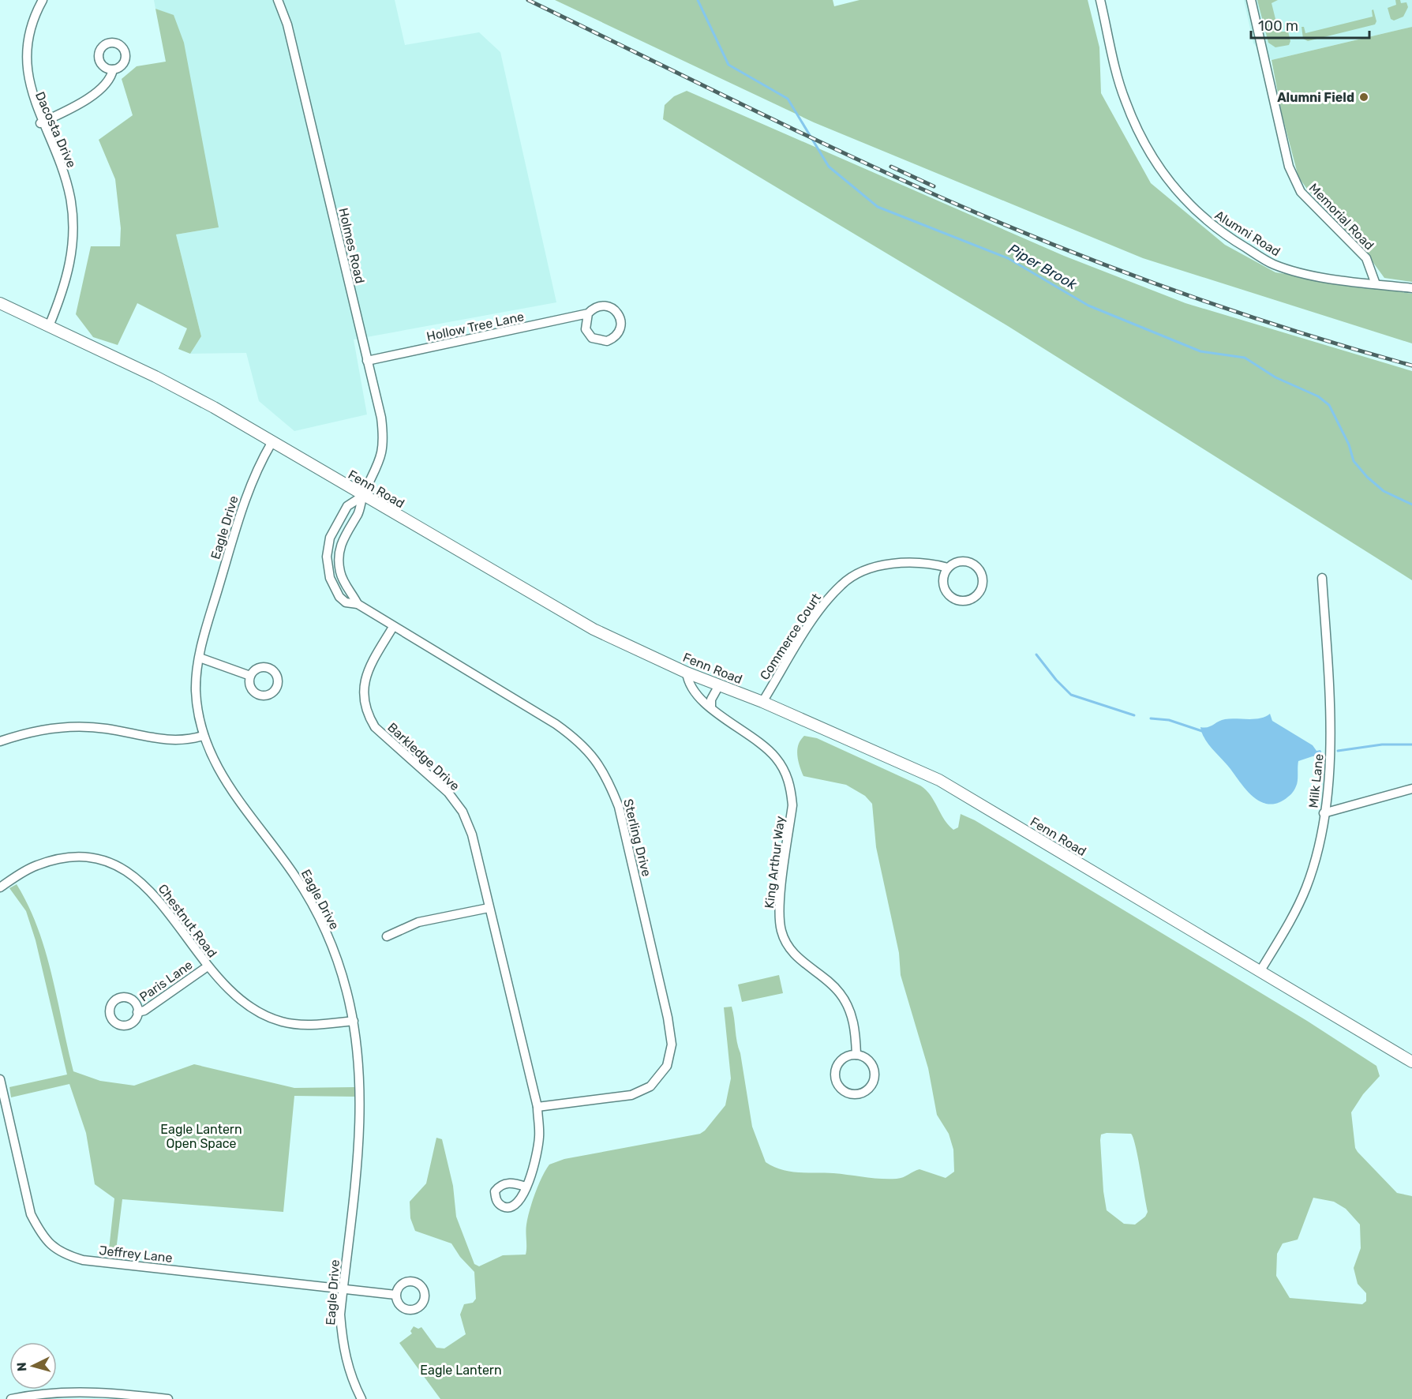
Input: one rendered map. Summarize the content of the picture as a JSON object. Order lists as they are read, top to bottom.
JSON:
{
  "streets": {
    "street": [
      "Dacosta Drive",
      "Memorial Road",
      "Alumni Road",
      "Holmes Road",
      "Hollow Tree Lane",
      "Fenn Road",
      "Eagle Drive",
      "Commerce Court",
      "Barkledge Drive",
      "Milk Lane",
      "Sterling Drive",
      "King Arthur Way",
      "Chestnut Road",
      "Paris Lane",
      "Jeffrey Lane"
    ]
  },
  "crossings": [
    ["Dacosta Drive", "Fenn Road"],
    ["Memorial Road", "Alumni Road"],
    ["Holmes Road", "Hollow Tree Lane"],
    ["Holmes Road", "Fenn Road"],
    ["Holmes Road", "Sterling Drive"],
    ["Fenn Road", "Eagle Drive"],
    ["Fenn Road", "Commerce Court"],
    ["Fenn Road", "Milk Lane"],
    ["Fenn Road", "Sterling Drive"],
    ["Fenn Road", "King Arthur Way"],
    ["Eagle Drive", "Chestnut Road"],
    ["Eagle Drive", "Jeffrey Lane"],
    ["Barkledge Drive", "Sterling Drive"],
    ["Chestnut Road", "Paris Lane"]
  ],
  "water": ["Piper Brook"],
  "parks": ["Eagle Lantern Open Space", "Eagle Lantern"],
  "places": ["Alumni Field"],
  "scale_bar": "100 m",
  "north": "left"
}
